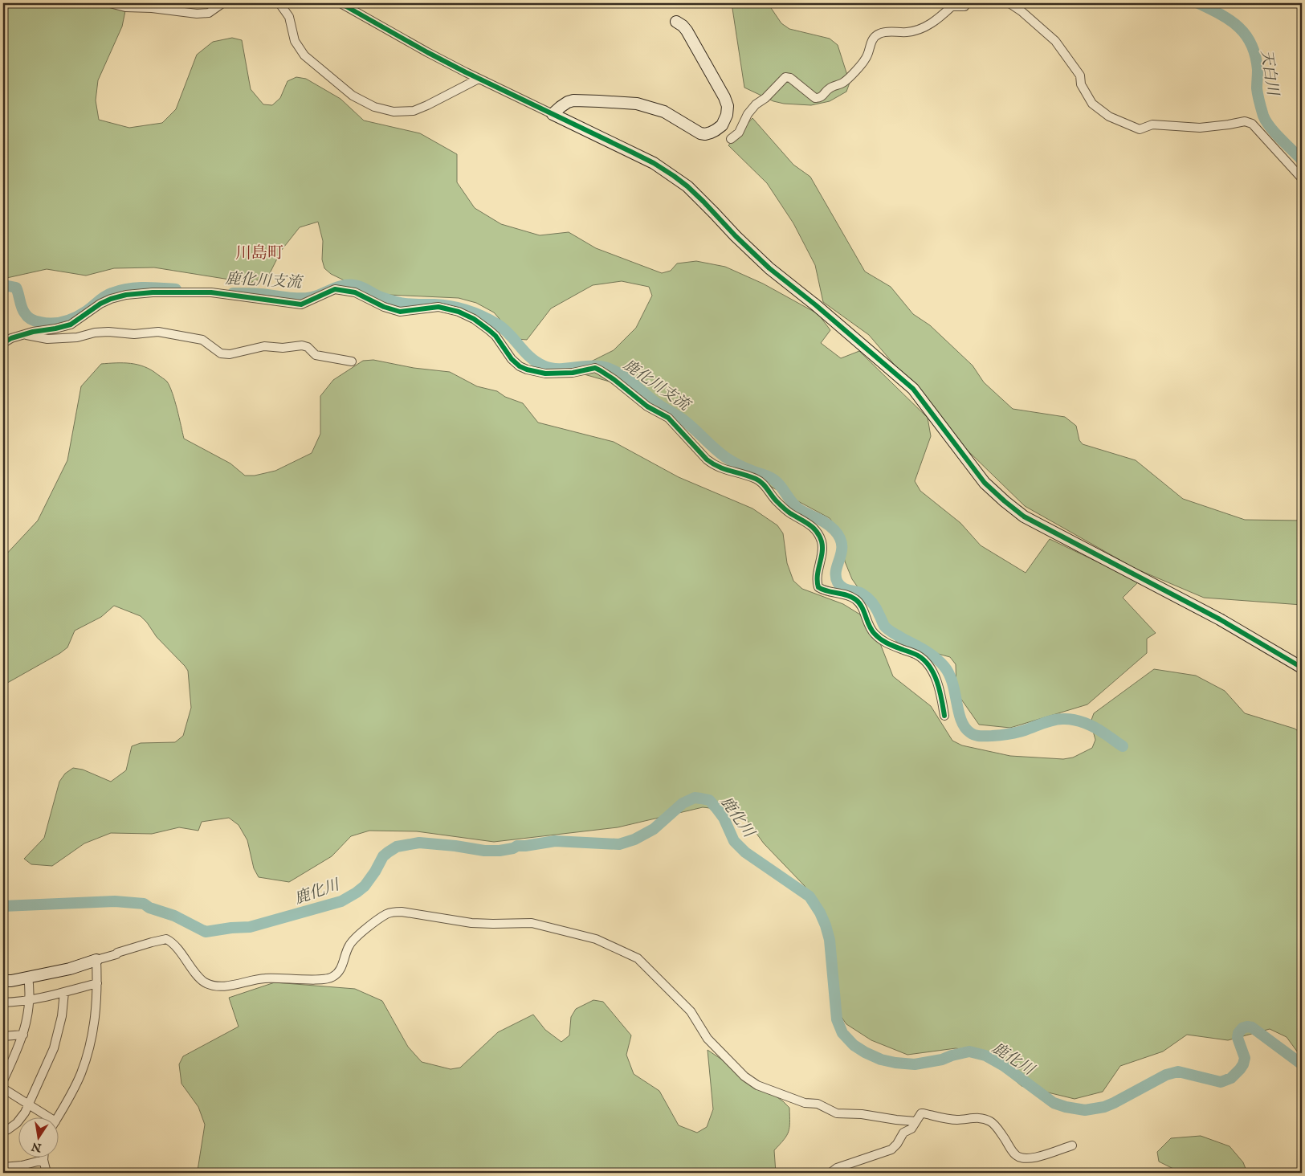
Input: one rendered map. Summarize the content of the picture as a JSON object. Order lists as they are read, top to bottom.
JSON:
{
  "districts": ["川島町"],
  "water": ["天白川", "鹿化川支流", "鹿化川"],
  "north": "bottom"
}
